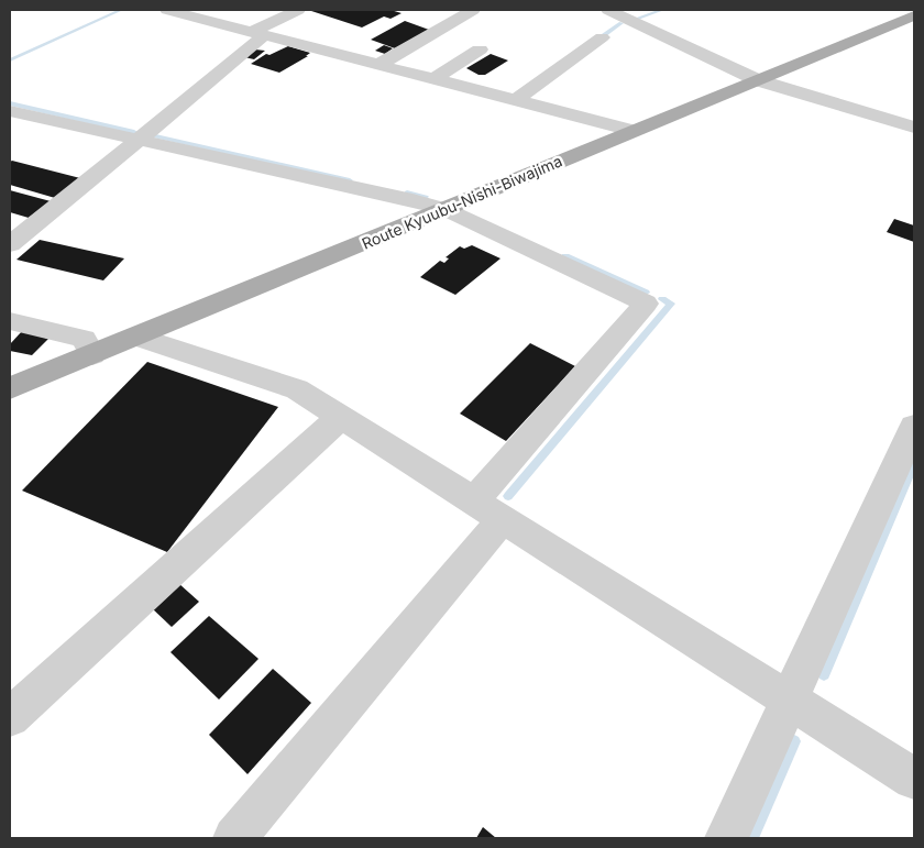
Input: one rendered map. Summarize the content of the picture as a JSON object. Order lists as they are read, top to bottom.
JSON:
{
  "streets": {
    "main road": ["Route Kyuubu-Nishi-Biwajima"]
  }
}
